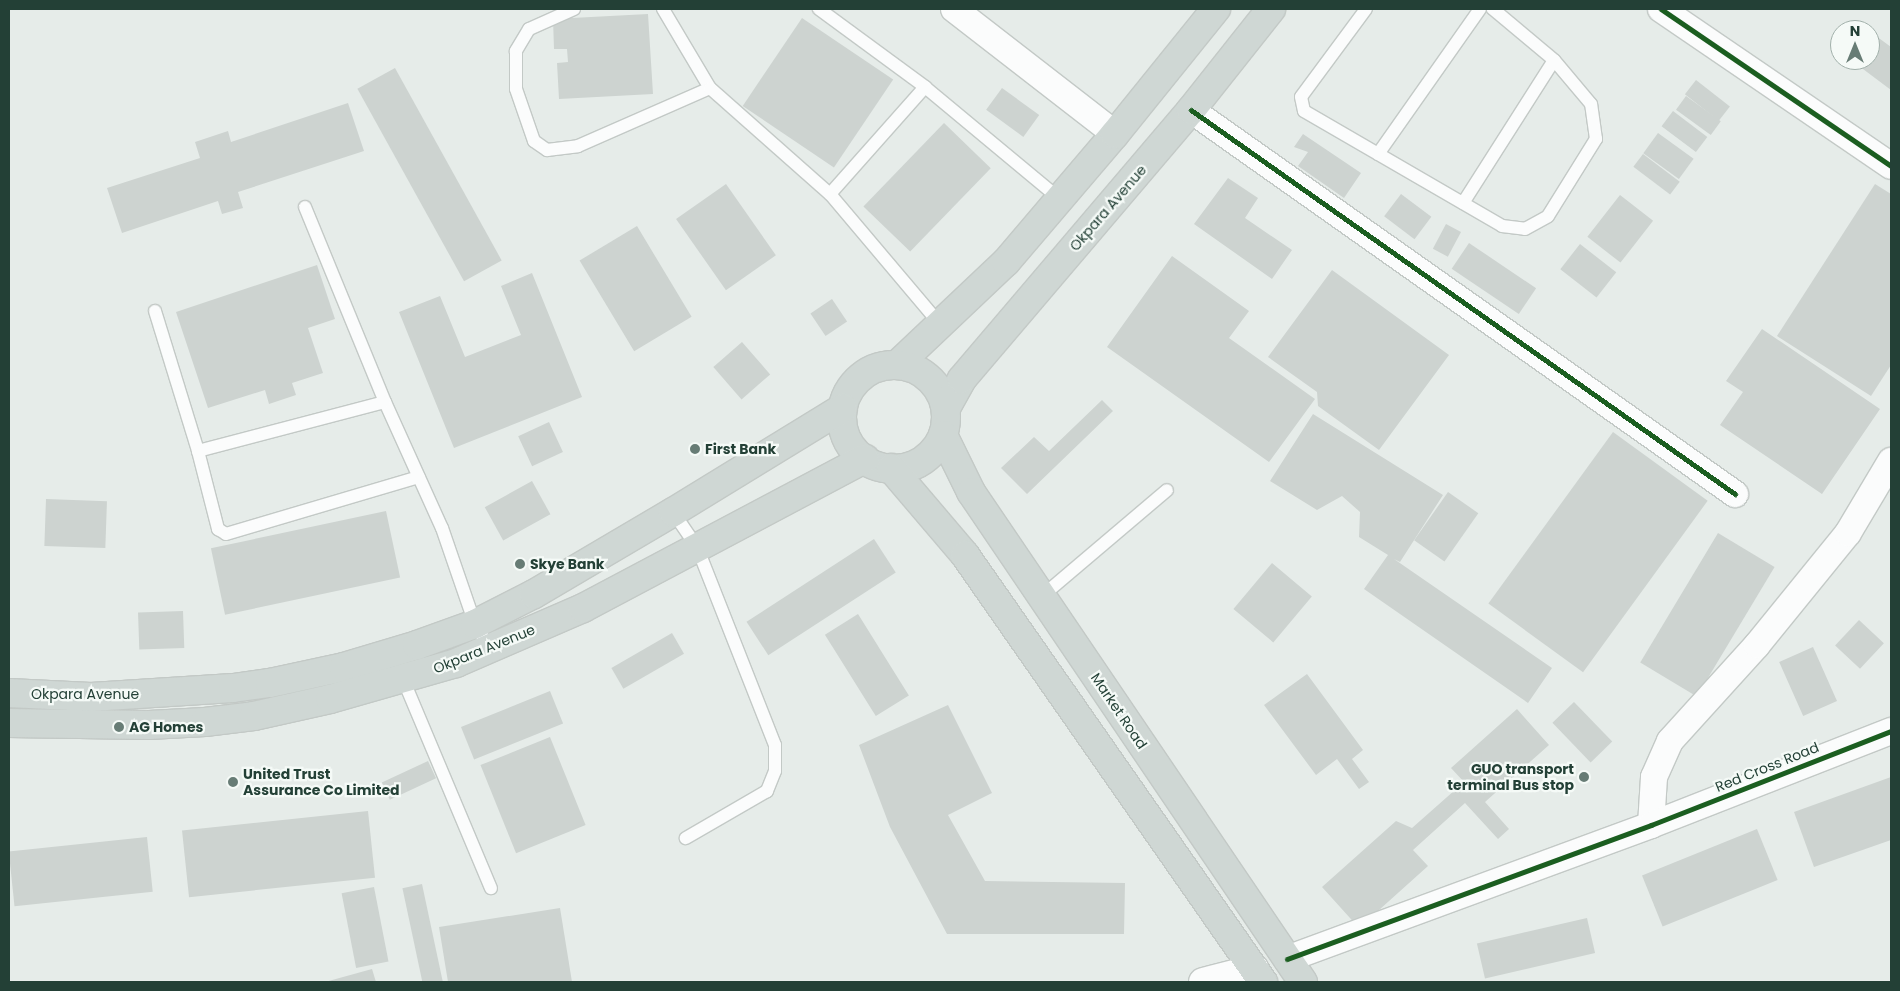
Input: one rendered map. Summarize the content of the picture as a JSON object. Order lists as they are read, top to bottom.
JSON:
{
  "streets": {
    "main road": ["Okpara Avenue", "Market Road"],
    "street": ["Red Cross Road"]
  },
  "crossings": [
    ["Okpara Avenue", "Market Road"],
    ["Market Road", "Red Cross Road"]
  ],
  "places": [
    "First Bank",
    "Skye Bank",
    "AG Homes",
    "GUO transport terminal Bus stop",
    "United Trust Assurance Co Limited"
  ],
  "north": "top"
}
